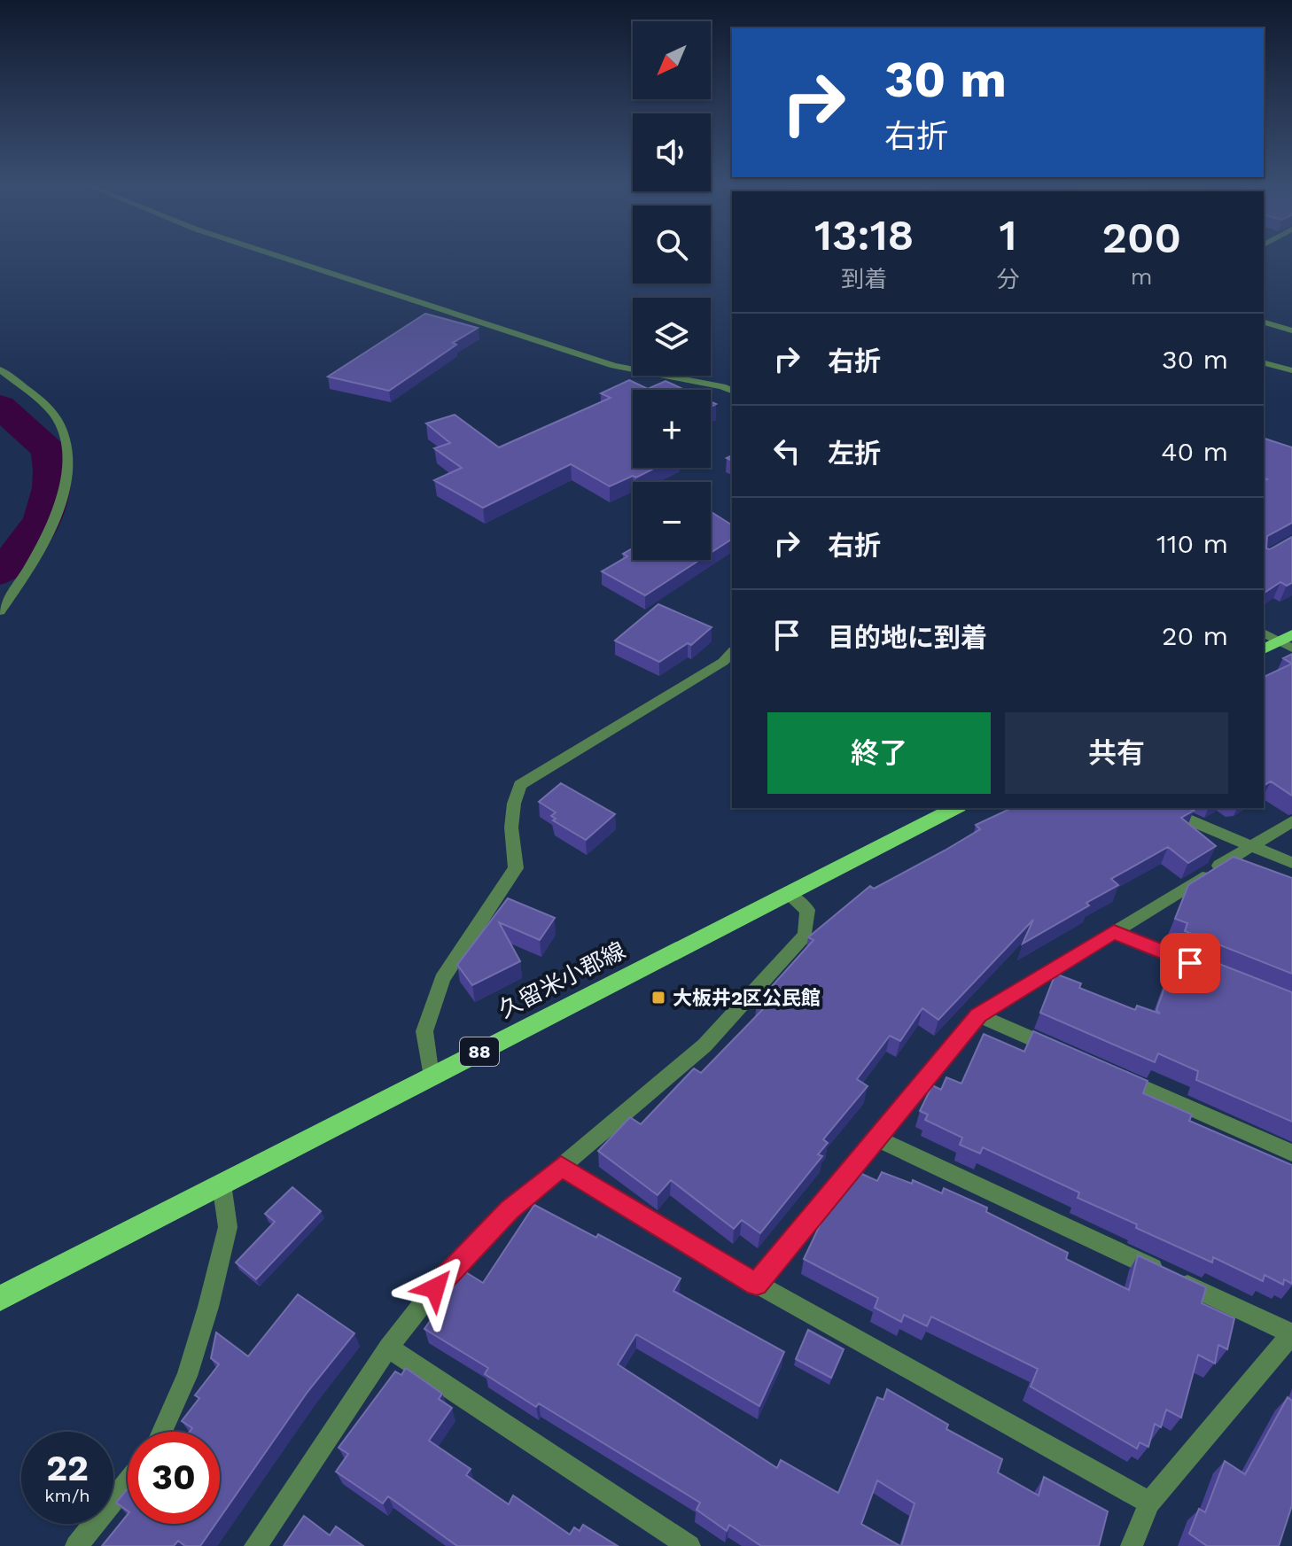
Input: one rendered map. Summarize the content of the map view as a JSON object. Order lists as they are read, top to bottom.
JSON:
{
  "streets": {
    "main road": ["久留米小郡線", "88"]
  },
  "places": {
    "transit": ["大板井2区公民館"]
  },
  "north": "bottom left",
  "page": {
    "map_buttons": ["+", "−"],
    "turn": ["30 m", "右折"],
    "eta": [
      "13:18",
      "到着",
      "1",
      "分",
      "200",
      "m"
    ],
    "list": [
      {
        "name": "右折",
        "value": "30 m"
      },
      {
        "name": "左折",
        "value": "40 m"
      },
      {
        "name": "右折",
        "value": "110 m"
      },
      {
        "name": "目的地に到着",
        "value": "20 m"
      }
    ],
    "buttons": ["終了", "共有"],
    "speed": "22 km/h",
    "limit": "30"
  }
}
